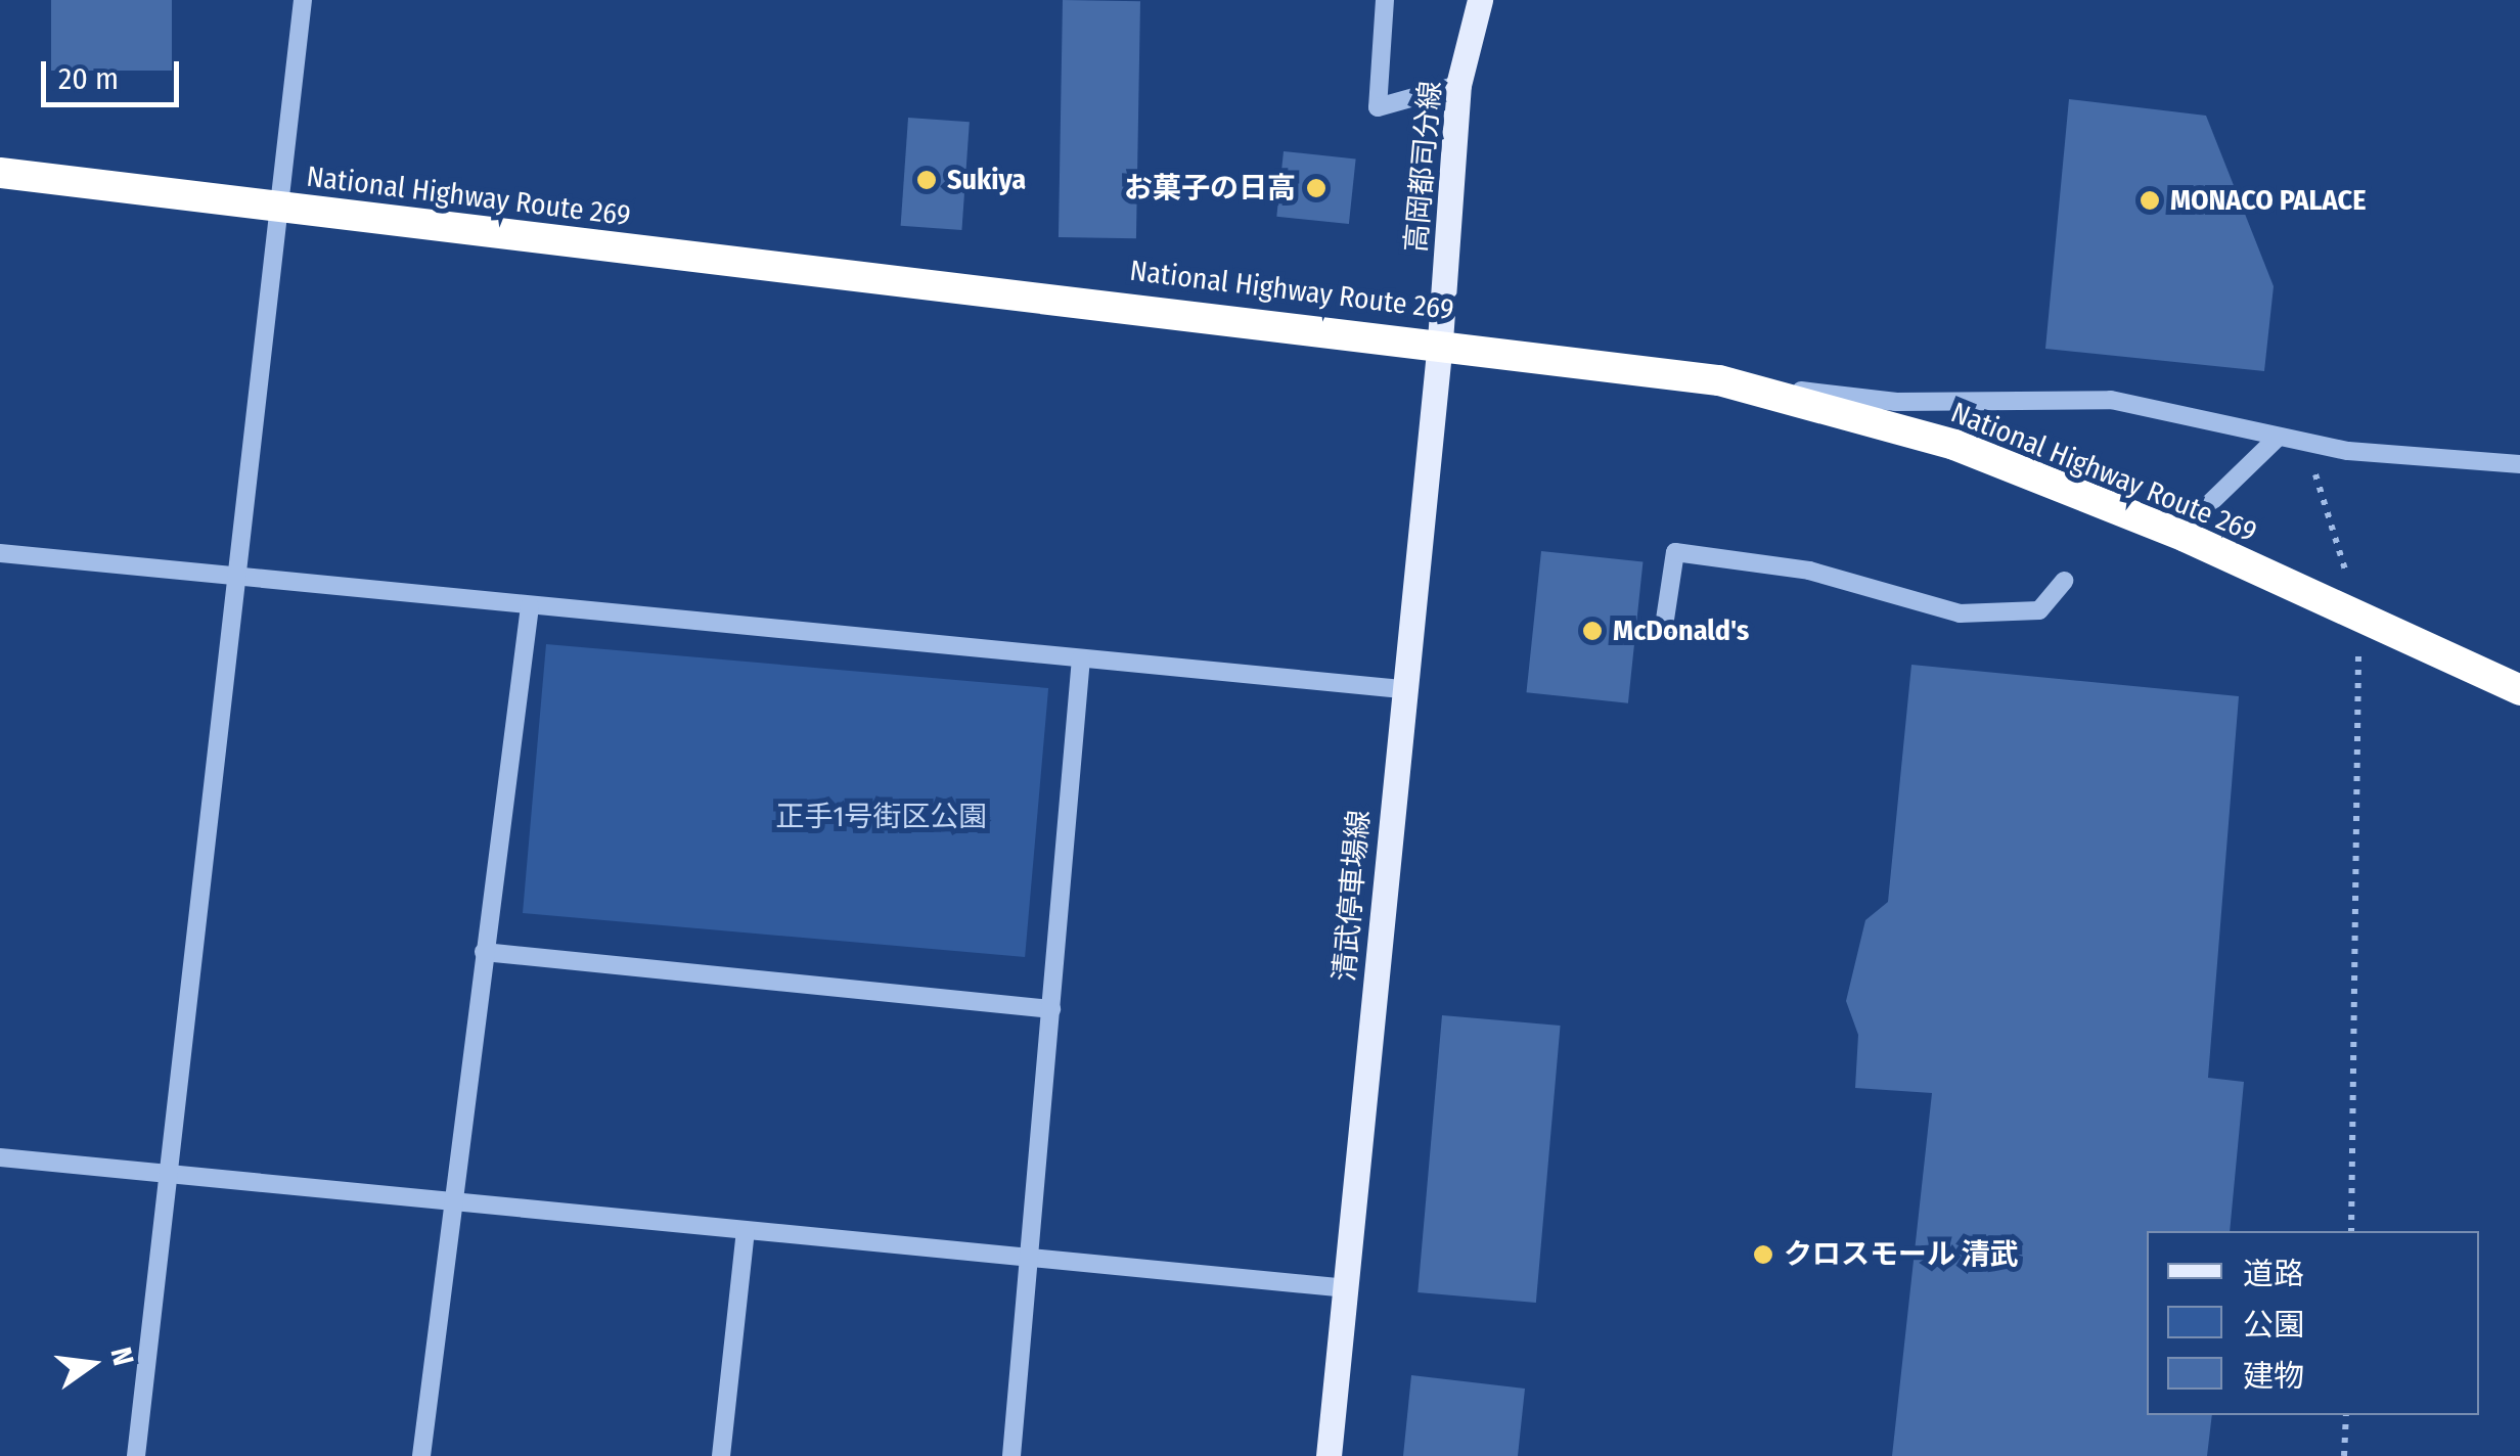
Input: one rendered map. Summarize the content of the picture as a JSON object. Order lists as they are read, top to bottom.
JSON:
{
  "streets": {
    "highway": ["National Highway Route 269"],
    "main road": ["高岡都司分線", "清武停車場線"]
  },
  "crossings": [
    ["高岡都司分線", "National Highway Route 269"],
    ["高岡都司分線", "清武停車場線"],
    ["National Highway Route 269", "清武停車場線"]
  ],
  "parks": ["正手1号街区公園"],
  "places": [
    "Sukiya",
    "お菓子の日高",
    "MONACO PALACE",
    "McDonald's",
    "クロスモール 清武"
  ],
  "legend": ["道路", "公園", "建物"],
  "scale_bar": "20 m",
  "north": "right"
}
